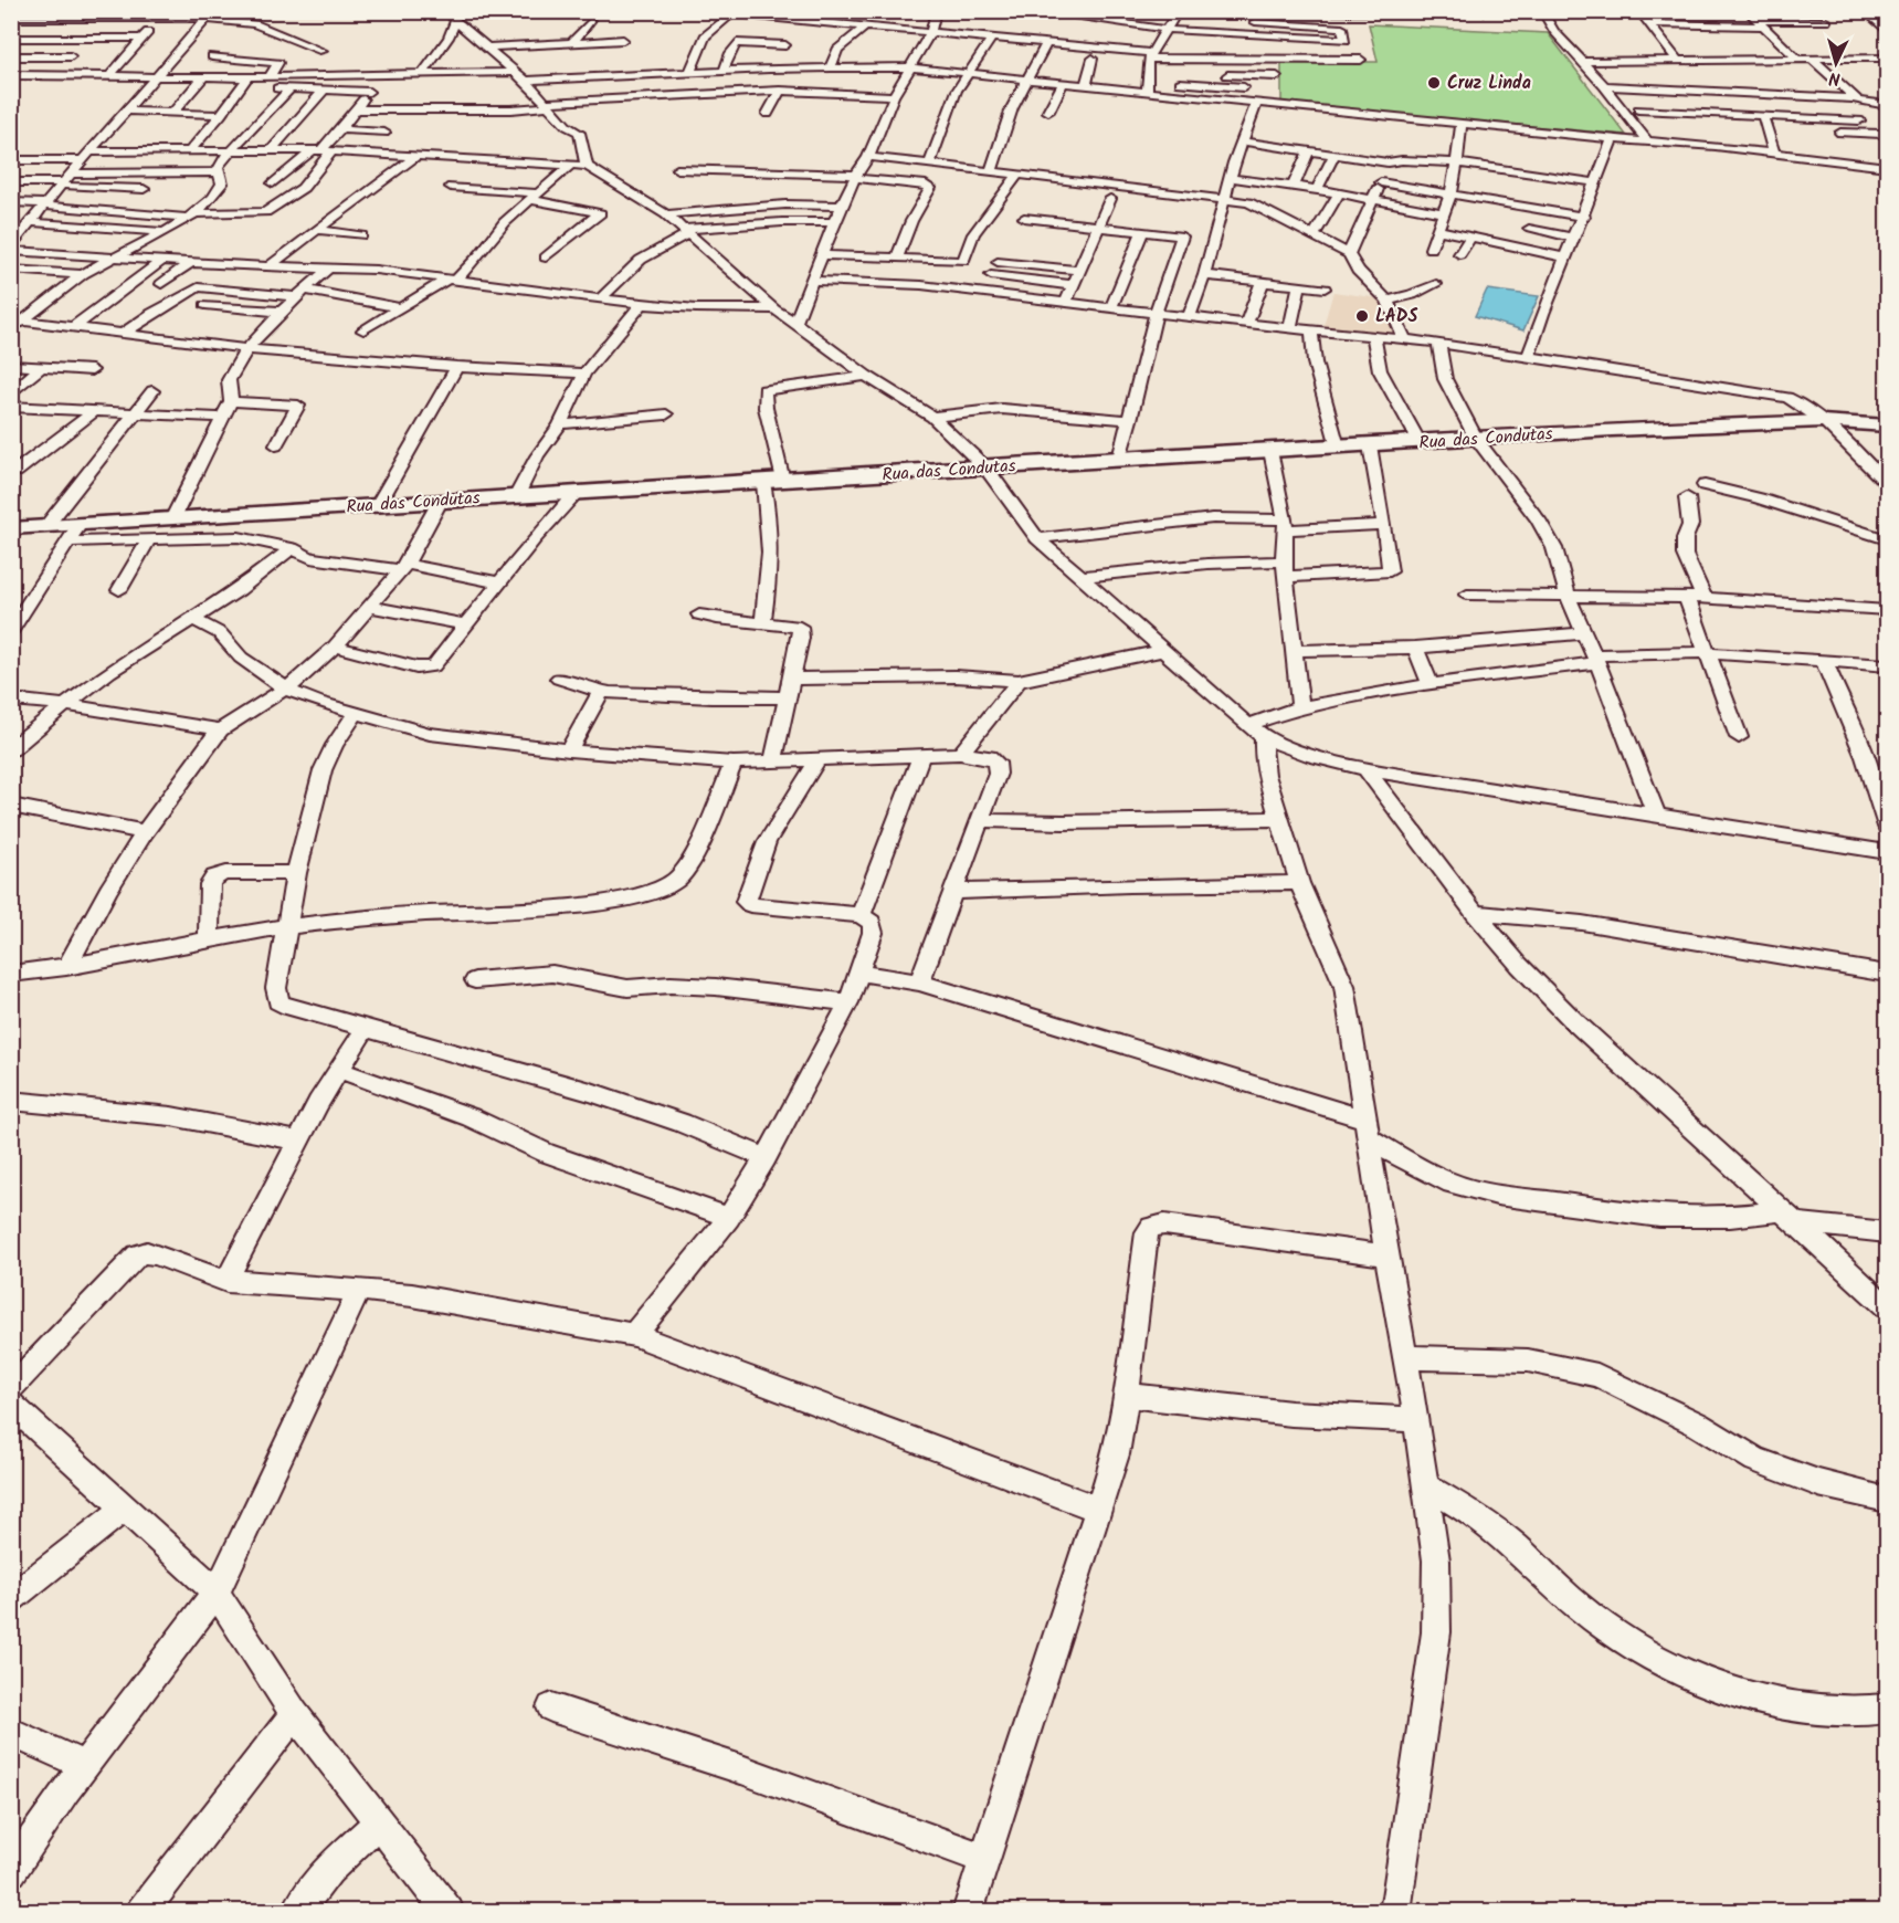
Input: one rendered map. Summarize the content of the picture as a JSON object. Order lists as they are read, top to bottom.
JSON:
{
  "streets": {
    "street": ["Rua das Condutas"]
  },
  "places": ["Cruz Linda", "LADS"],
  "north": "bottom"
}
